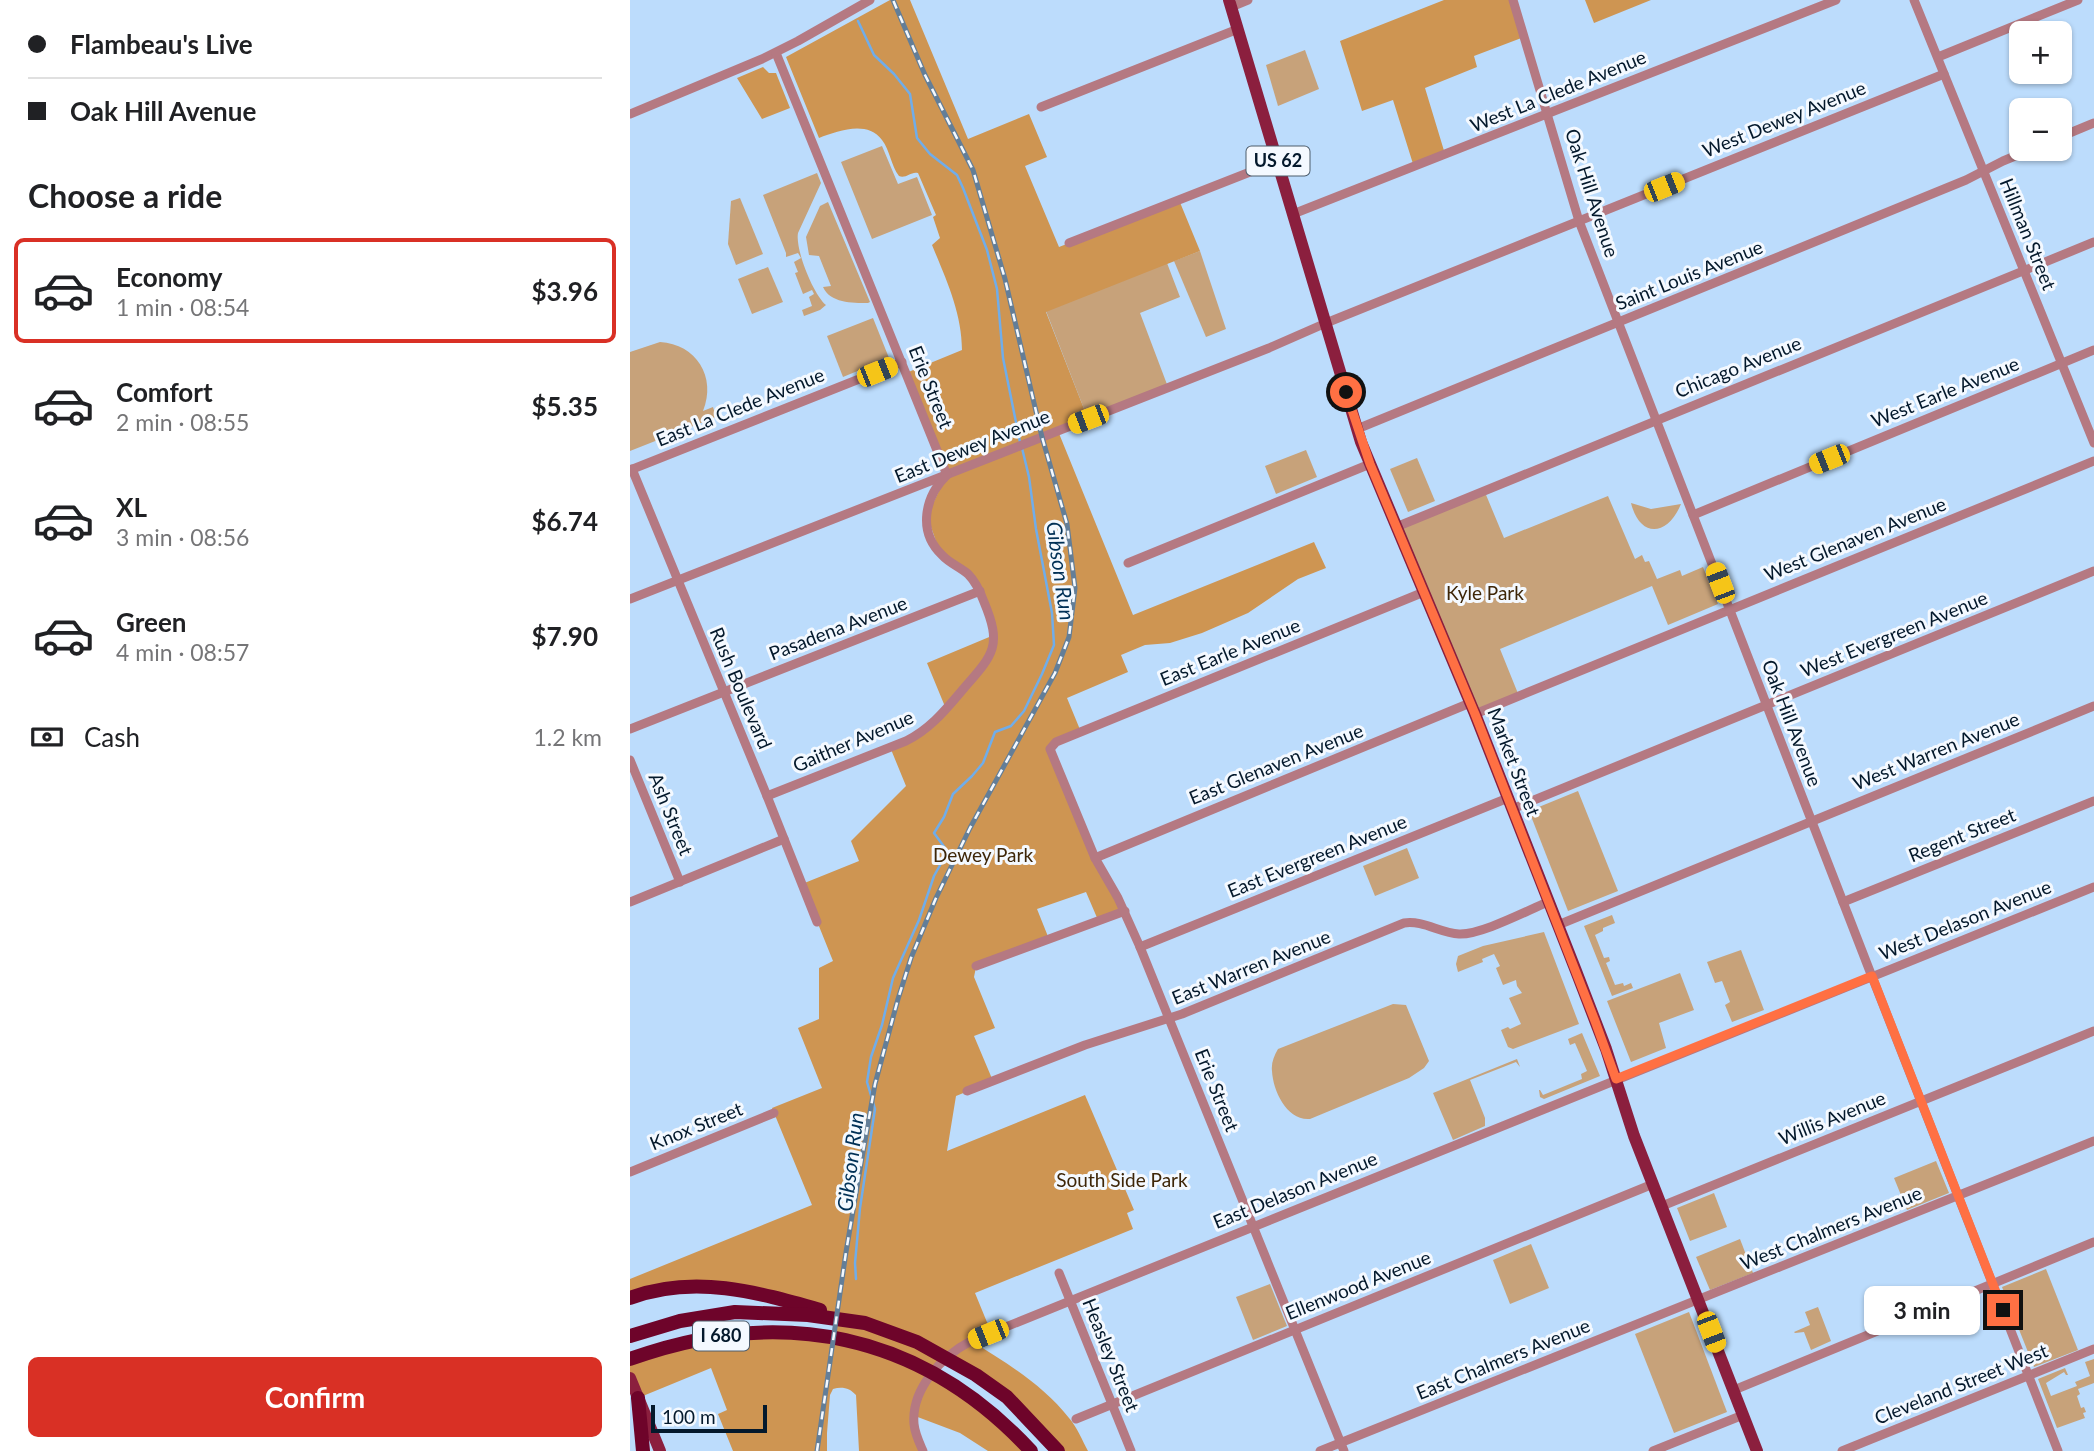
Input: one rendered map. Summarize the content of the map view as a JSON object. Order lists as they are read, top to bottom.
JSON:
{
  "streets": {
    "highway": ["I 680"],
    "main road": ["US 62", "Market Street"],
    "street": [
      "West La Clede Avenue",
      "West Dewey Avenue",
      "Oak Hill Avenue",
      "Hillman Street",
      "Saint Louis Avenue",
      "Chicago Avenue",
      "Erie Street",
      "West Earle Avenue",
      "East La Clede Avenue",
      "East Dewey Avenue",
      "West Glenaven Avenue",
      "Pasadena Avenue",
      "West Evergreen Avenue",
      "East Earle Avenue",
      "Rush Boulevard",
      "Gaither Avenue",
      "West Warren Avenue",
      "East Glenaven Avenue",
      "Ash Street",
      "Regent Street",
      "East Evergreen Avenue",
      "West Delason Avenue",
      "East Warren Avenue",
      "Willis Avenue",
      "Knox Street",
      "East Delason Avenue",
      "West Chalmers Avenue",
      "Ellenwood Avenue",
      "Heasley Street",
      "East Chalmers Avenue",
      "Cleveland Street West"
    ]
  },
  "crossings": [
    ["West La Clede Avenue", "Oak Hill Avenue"],
    ["West La Clede Avenue", "Market Street"],
    ["West Dewey Avenue", "Oak Hill Avenue"],
    ["West Dewey Avenue", "Hillman Street"],
    ["West Dewey Avenue", "East Dewey Avenue"],
    ["West Dewey Avenue", "Market Street"],
    ["Oak Hill Avenue", "Saint Louis Avenue"],
    ["Oak Hill Avenue", "Chicago Avenue"],
    ["Oak Hill Avenue", "West Earle Avenue"],
    ["Oak Hill Avenue", "West Glenaven Avenue"],
    ["Oak Hill Avenue", "West Evergreen Avenue"],
    ["Oak Hill Avenue", "West Warren Avenue"],
    ["Oak Hill Avenue", "Regent Street"],
    ["Oak Hill Avenue", "West Delason Avenue"],
    ["Oak Hill Avenue", "Willis Avenue"],
    ["Oak Hill Avenue", "West Chalmers Avenue"],
    ["Oak Hill Avenue", "Cleveland Street West"],
    ["Hillman Street", "Saint Louis Avenue"],
    ["Hillman Street", "Chicago Avenue"],
    ["Hillman Street", "West Earle Avenue"],
    ["Saint Louis Avenue", "Market Street"],
    ["Chicago Avenue", "Market Street"],
    ["Erie Street", "East La Clede Avenue"],
    ["Erie Street", "East Dewey Avenue"],
    ["Erie Street", "East Earle Avenue"],
    ["Erie Street", "East Glenaven Avenue"],
    ["Erie Street", "East Evergreen Avenue"],
    ["Erie Street", "East Warren Avenue"],
    ["Erie Street", "East Delason Avenue"],
    ["Erie Street", "Ellenwood Avenue"],
    ["Erie Street", "East Chalmers Avenue"],
    ["East La Clede Avenue", "Rush Boulevard"],
    ["East Dewey Avenue", "Rush Boulevard"],
    ["East Dewey Avenue", "Market Street"],
    ["West Glenaven Avenue", "Market Street"],
    ["West Glenaven Avenue", "East Glenaven Avenue"],
    ["Pasadena Avenue", "Rush Boulevard"],
    ["Pasadena Avenue", "Gaither Avenue"],
    ["West Evergreen Avenue", "Market Street"],
    ["West Evergreen Avenue", "East Evergreen Avenue"],
    ["East Earle Avenue", "Market Street"],
    ["Rush Boulevard", "Gaither Avenue"],
    ["West Warren Avenue", "Market Street"],
    ["Market Street", "East Glenaven Avenue"],
    ["Market Street", "East Evergreen Avenue"],
    ["Market Street", "West Delason Avenue"],
    ["Market Street", "East Warren Avenue"],
    ["Market Street", "Willis Avenue"],
    ["Market Street", "East Delason Avenue"],
    ["Market Street", "West Chalmers Avenue"],
    ["Market Street", "Ellenwood Avenue"],
    ["Market Street", "East Chalmers Avenue"],
    ["West Delason Avenue", "East Delason Avenue"],
    ["East Delason Avenue", "Heasley Street"],
    ["West Chalmers Avenue", "East Chalmers Avenue"],
    ["Ellenwood Avenue", "Heasley Street"]
  ],
  "water": ["Gibson Run"],
  "parks": ["Kyle Park", "Dewey Park", "South Side Park"],
  "scale_bar": "100 m",
  "page": {
    "banner": ["Flambeau's Live", "Oak Hill Avenue"],
    "map_buttons": ["+", "−"],
    "heading": "Choose a ride",
    "list": [
      {
        "name": "Economy",
        "note": "1 min · 08:54",
        "value": "$3.96"
      },
      {
        "name": "Comfort",
        "note": "2 min · 08:55",
        "value": "$5.35"
      },
      {
        "name": "XL",
        "note": "3 min · 08:56",
        "value": "$6.74"
      },
      {
        "name": "Green",
        "note": "4 min · 08:57",
        "value": "$7.90"
      }
    ],
    "pay": ["Cash", "1.2 km"],
    "bubble": "3 min",
    "buttons": "Confirm",
    "scale": "100 m"
  }
}
